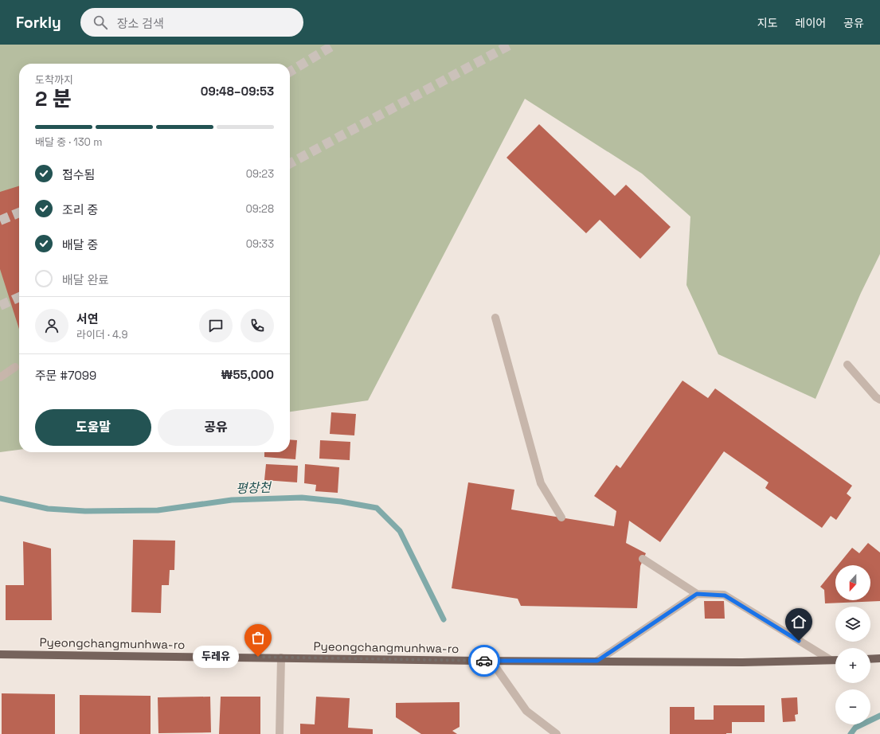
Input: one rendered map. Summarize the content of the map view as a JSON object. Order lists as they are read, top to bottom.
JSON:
{
  "streets": {
    "main road": ["Pyeongchangmunhwa-ro"]
  },
  "water": ["평창천"],
  "places": ["두레유"],
  "north": "bottom",
  "page": {
    "header": "Forkly",
    "search": "장소 검색",
    "nav": ["지도", "레이어", "공유"],
    "heading": ["2 분", "도착까지", "09:48–09:53"],
    "panel": [
      "서연",
      "라이더 · 4.9",
      "주문 #7099",
      "₩55,000"
    ],
    "bar": "배달 중 · 130 m",
    "list": [
      ["접수됨", "09:23"],
      ["조리 중", "09:28"],
      ["배달 중", "09:33"],
      "배달 완료"
    ],
    "buttons": ["도움말", "공유"],
    "map_buttons": ["+", "−"],
    "bubble": "두레유"
  }
}
